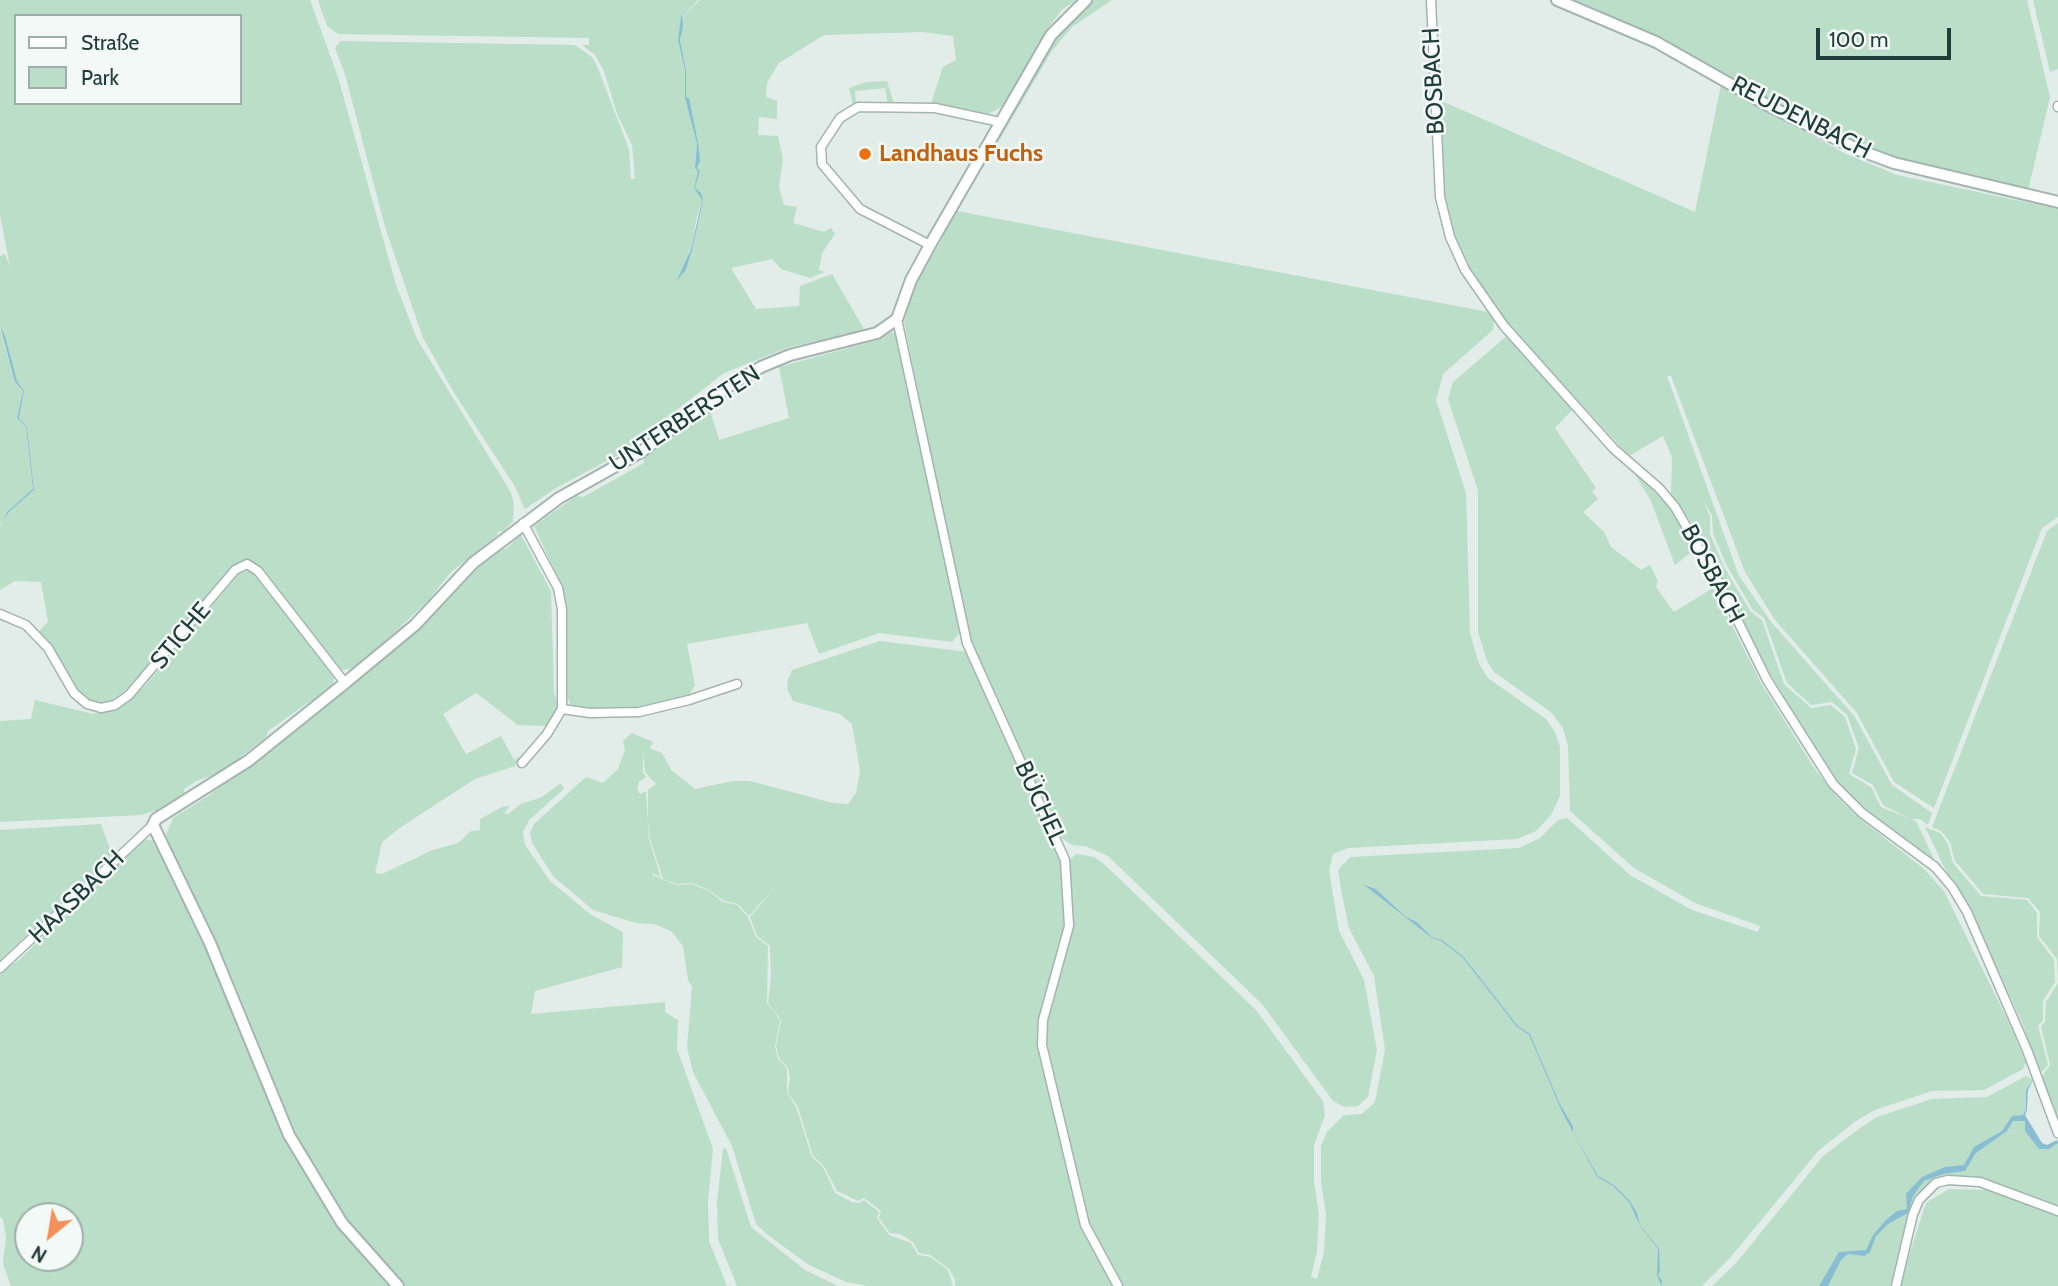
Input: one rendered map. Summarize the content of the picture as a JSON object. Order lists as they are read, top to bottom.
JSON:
{
  "streets": {
    "street": [
      "BOSBACH",
      "REUDENBACH",
      "UNTERBERSTEN",
      "STICHE",
      "BÜCHEL",
      "HAASBACH"
    ]
  },
  "crossings": [
    ["UNTERBERSTEN", "STICHE"],
    ["UNTERBERSTEN", "BÜCHEL"],
    ["UNTERBERSTEN", "HAASBACH"]
  ],
  "places": ["Landhaus Fuchs"],
  "legend": ["Straße", "Park"],
  "scale_bar": "100 m",
  "north": "bottom left"
}
